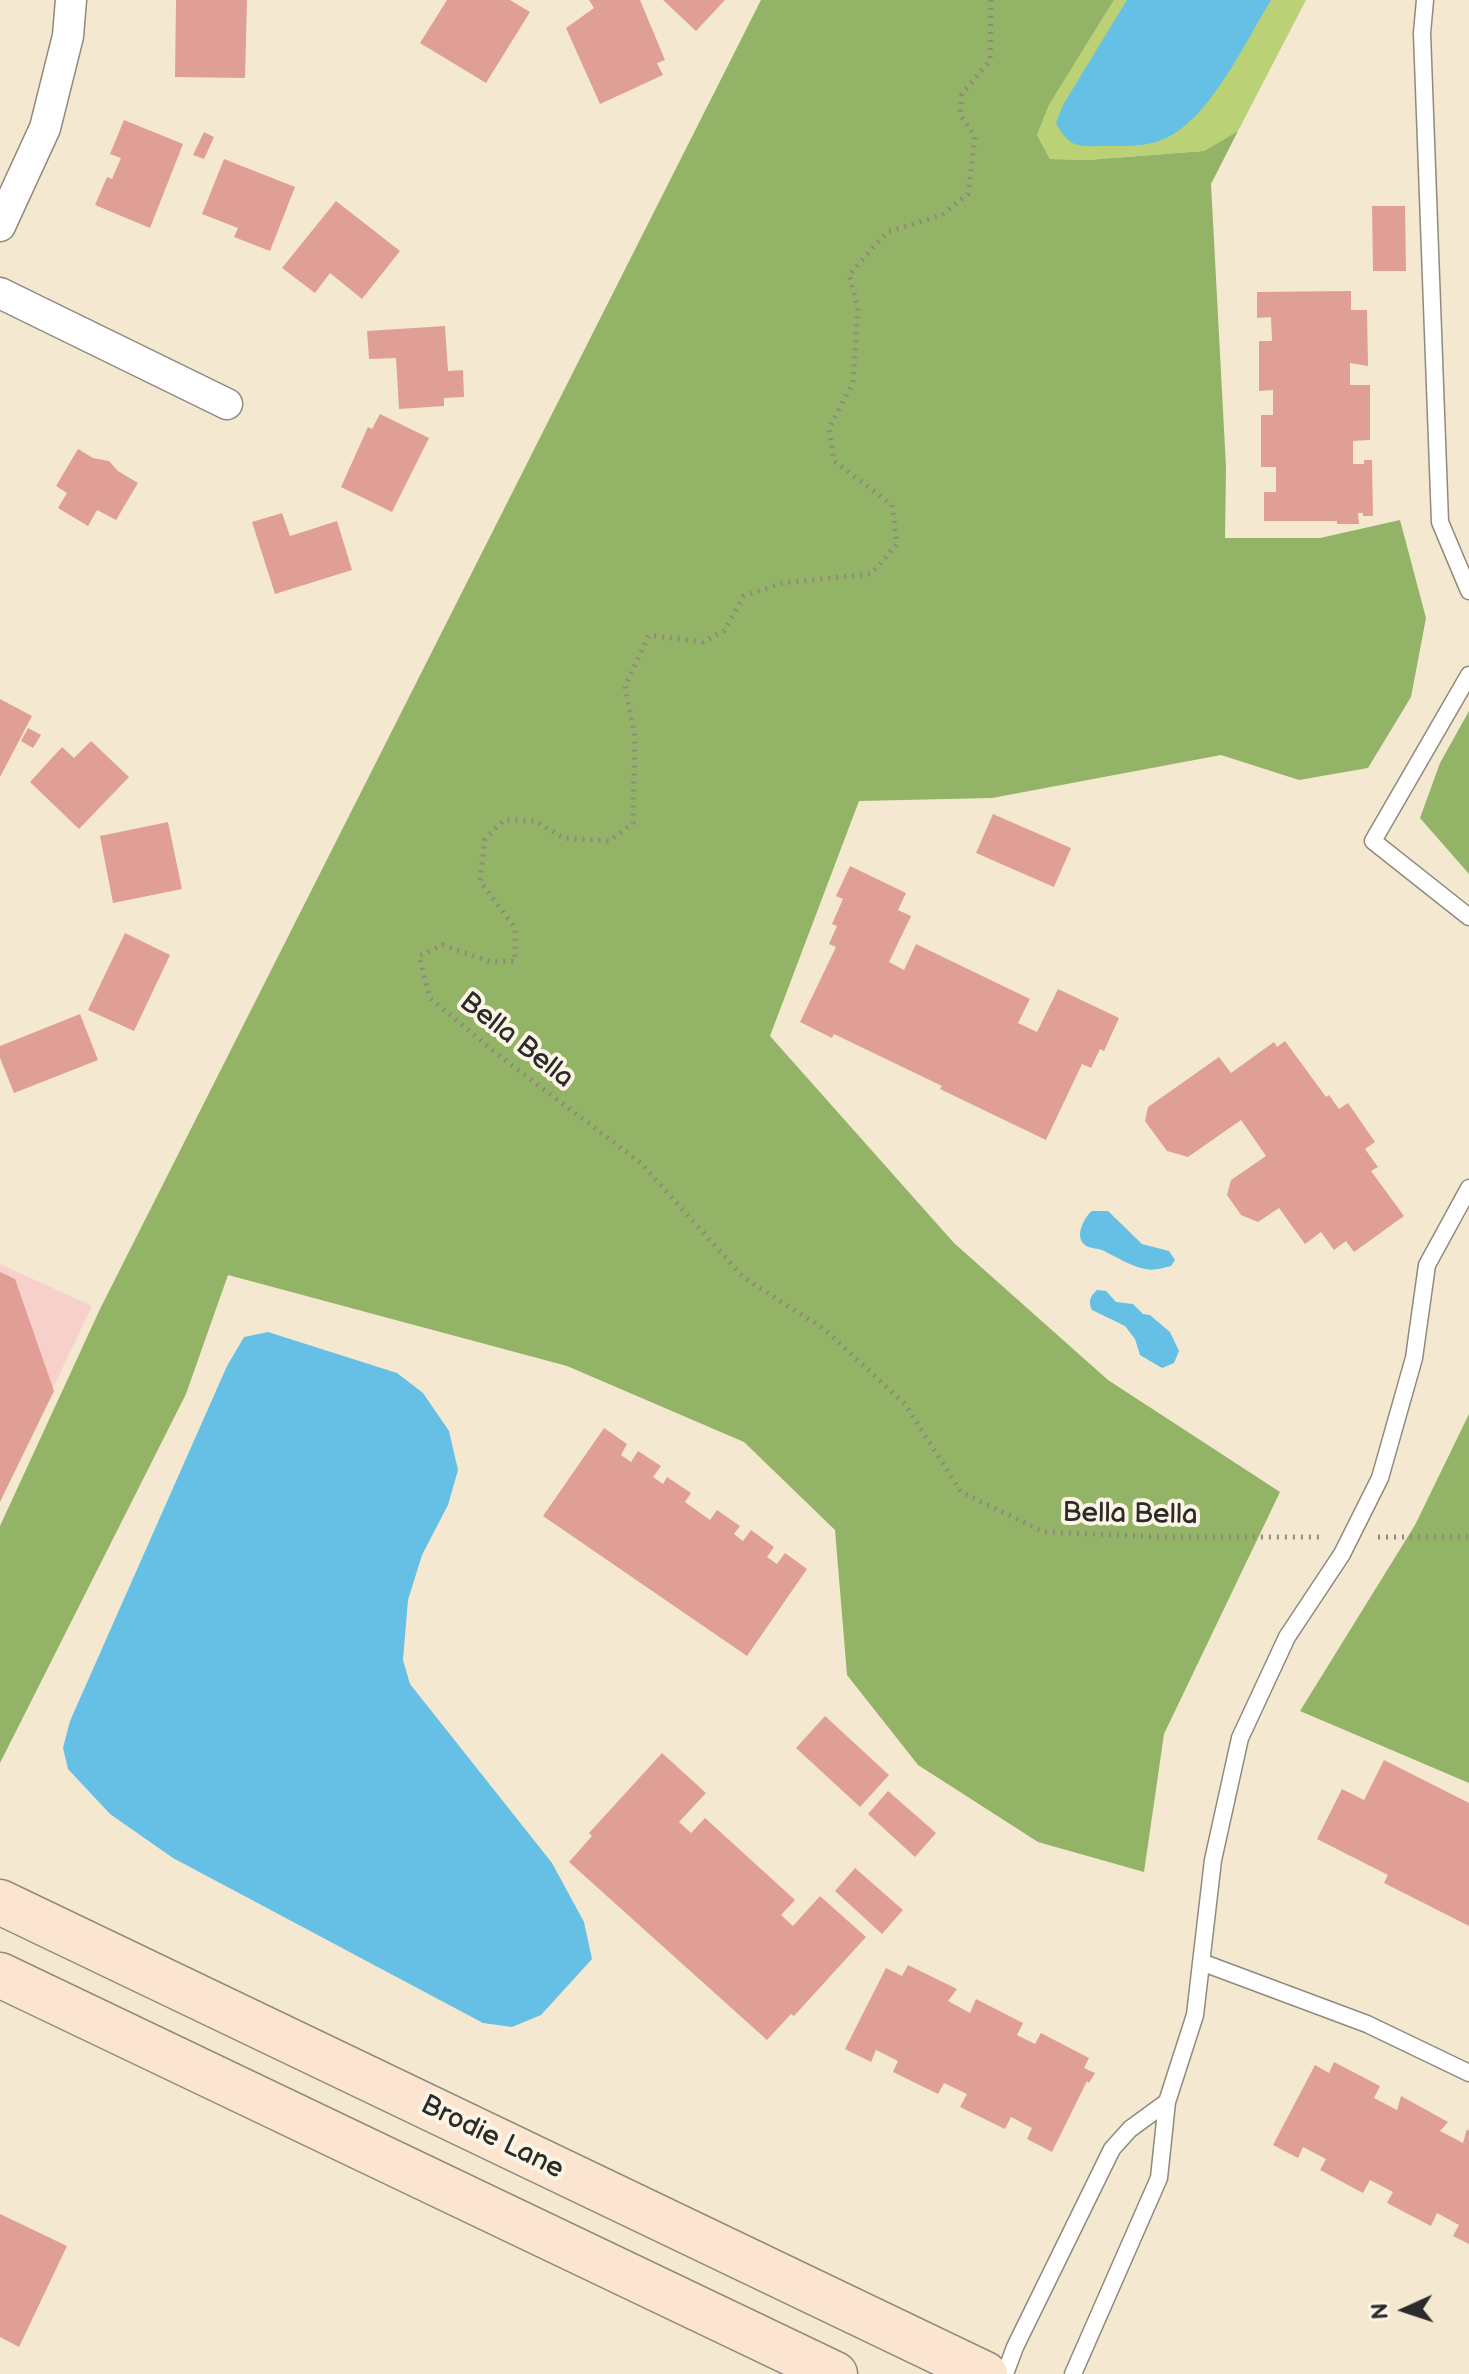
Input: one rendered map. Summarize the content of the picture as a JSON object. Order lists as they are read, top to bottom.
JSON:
{
  "streets": {
    "main road": ["Brodie Lane"],
    "path": ["Bella Bella"]
  },
  "north": "left"
}
